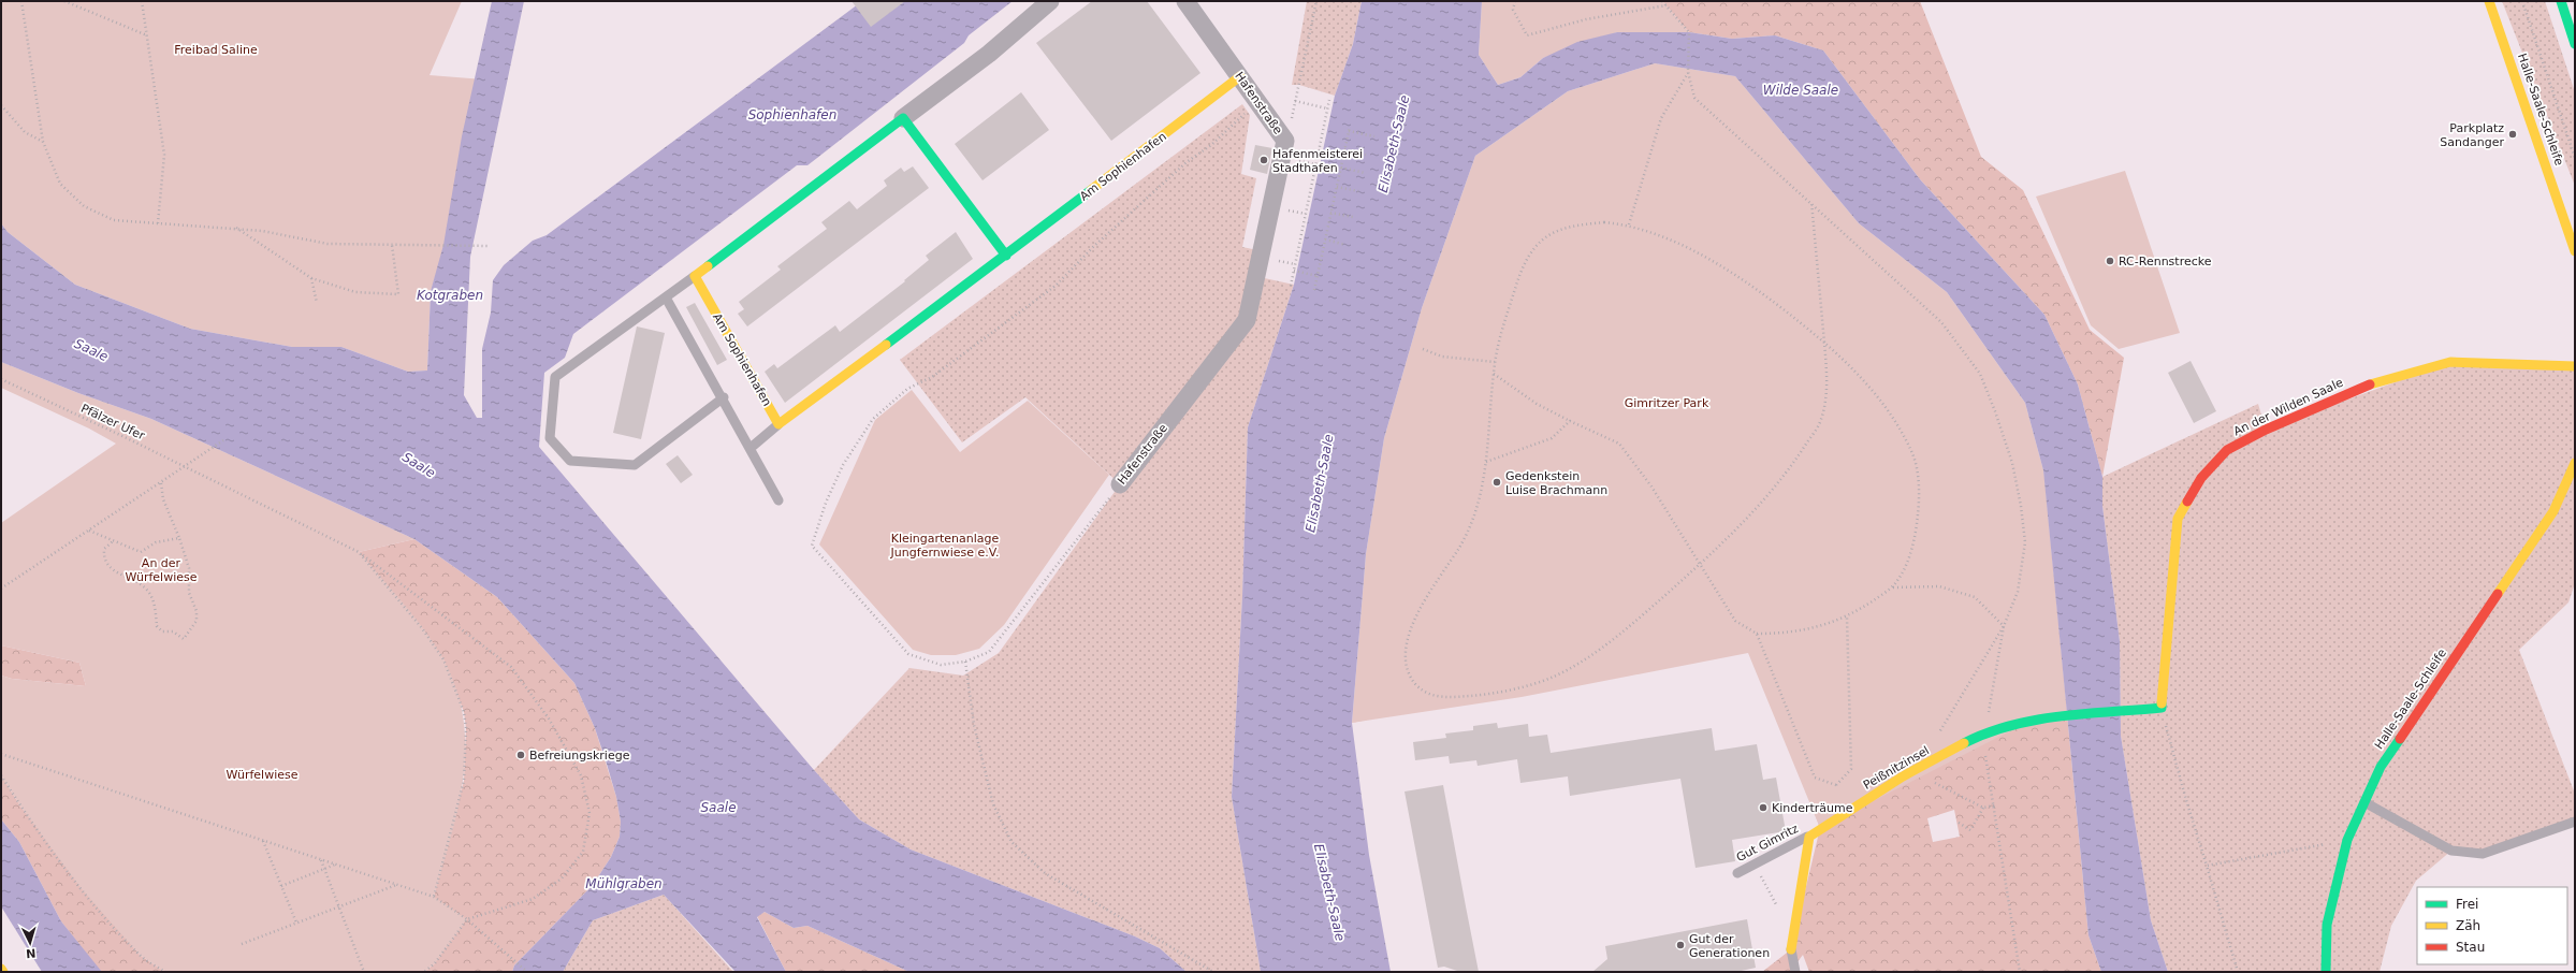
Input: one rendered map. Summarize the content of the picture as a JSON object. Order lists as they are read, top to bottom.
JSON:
{
  "streets": {
    "street": [
      "Hafenstraße",
      "Halle-Saale-Schleife",
      "Am Sophienhafen",
      "An der Wilden Saale",
      "Peißnitzinsel"
    ],
    "lane": ["Gut Gimritz"],
    "path": ["Pfälzer Ufer"]
  },
  "crossings": [
    ["Hafenstraße", "Am Sophienhafen"],
    ["An der Wilden Saale", "Peißnitzinsel"],
    ["Peißnitzinsel", "Gut Gimritz"]
  ],
  "water": [
    "Wilde Saale",
    "Sophienhafen",
    "Elisabeth-Saale",
    "Kotgraben",
    "Saale",
    "Mühlgraben"
  ],
  "parks": [
    "Freibad Saline",
    "Gimritzer Park",
    "Kleingartenanlage Jungfernwiese e.V.",
    "An der Würfelwiese",
    "Würfelwiese"
  ],
  "places": [
    "Parkplatz Sandanger",
    "Hafenmeisterei Stadthafen",
    "RC-Rennstrecke",
    "Gedenkstein Luise Brachmann",
    "Befreiungskriege",
    "Kinderträume",
    "Gut der Generationen"
  ],
  "legend": ["Frei", "Zäh", "Stau"],
  "north": "bottom"
}
